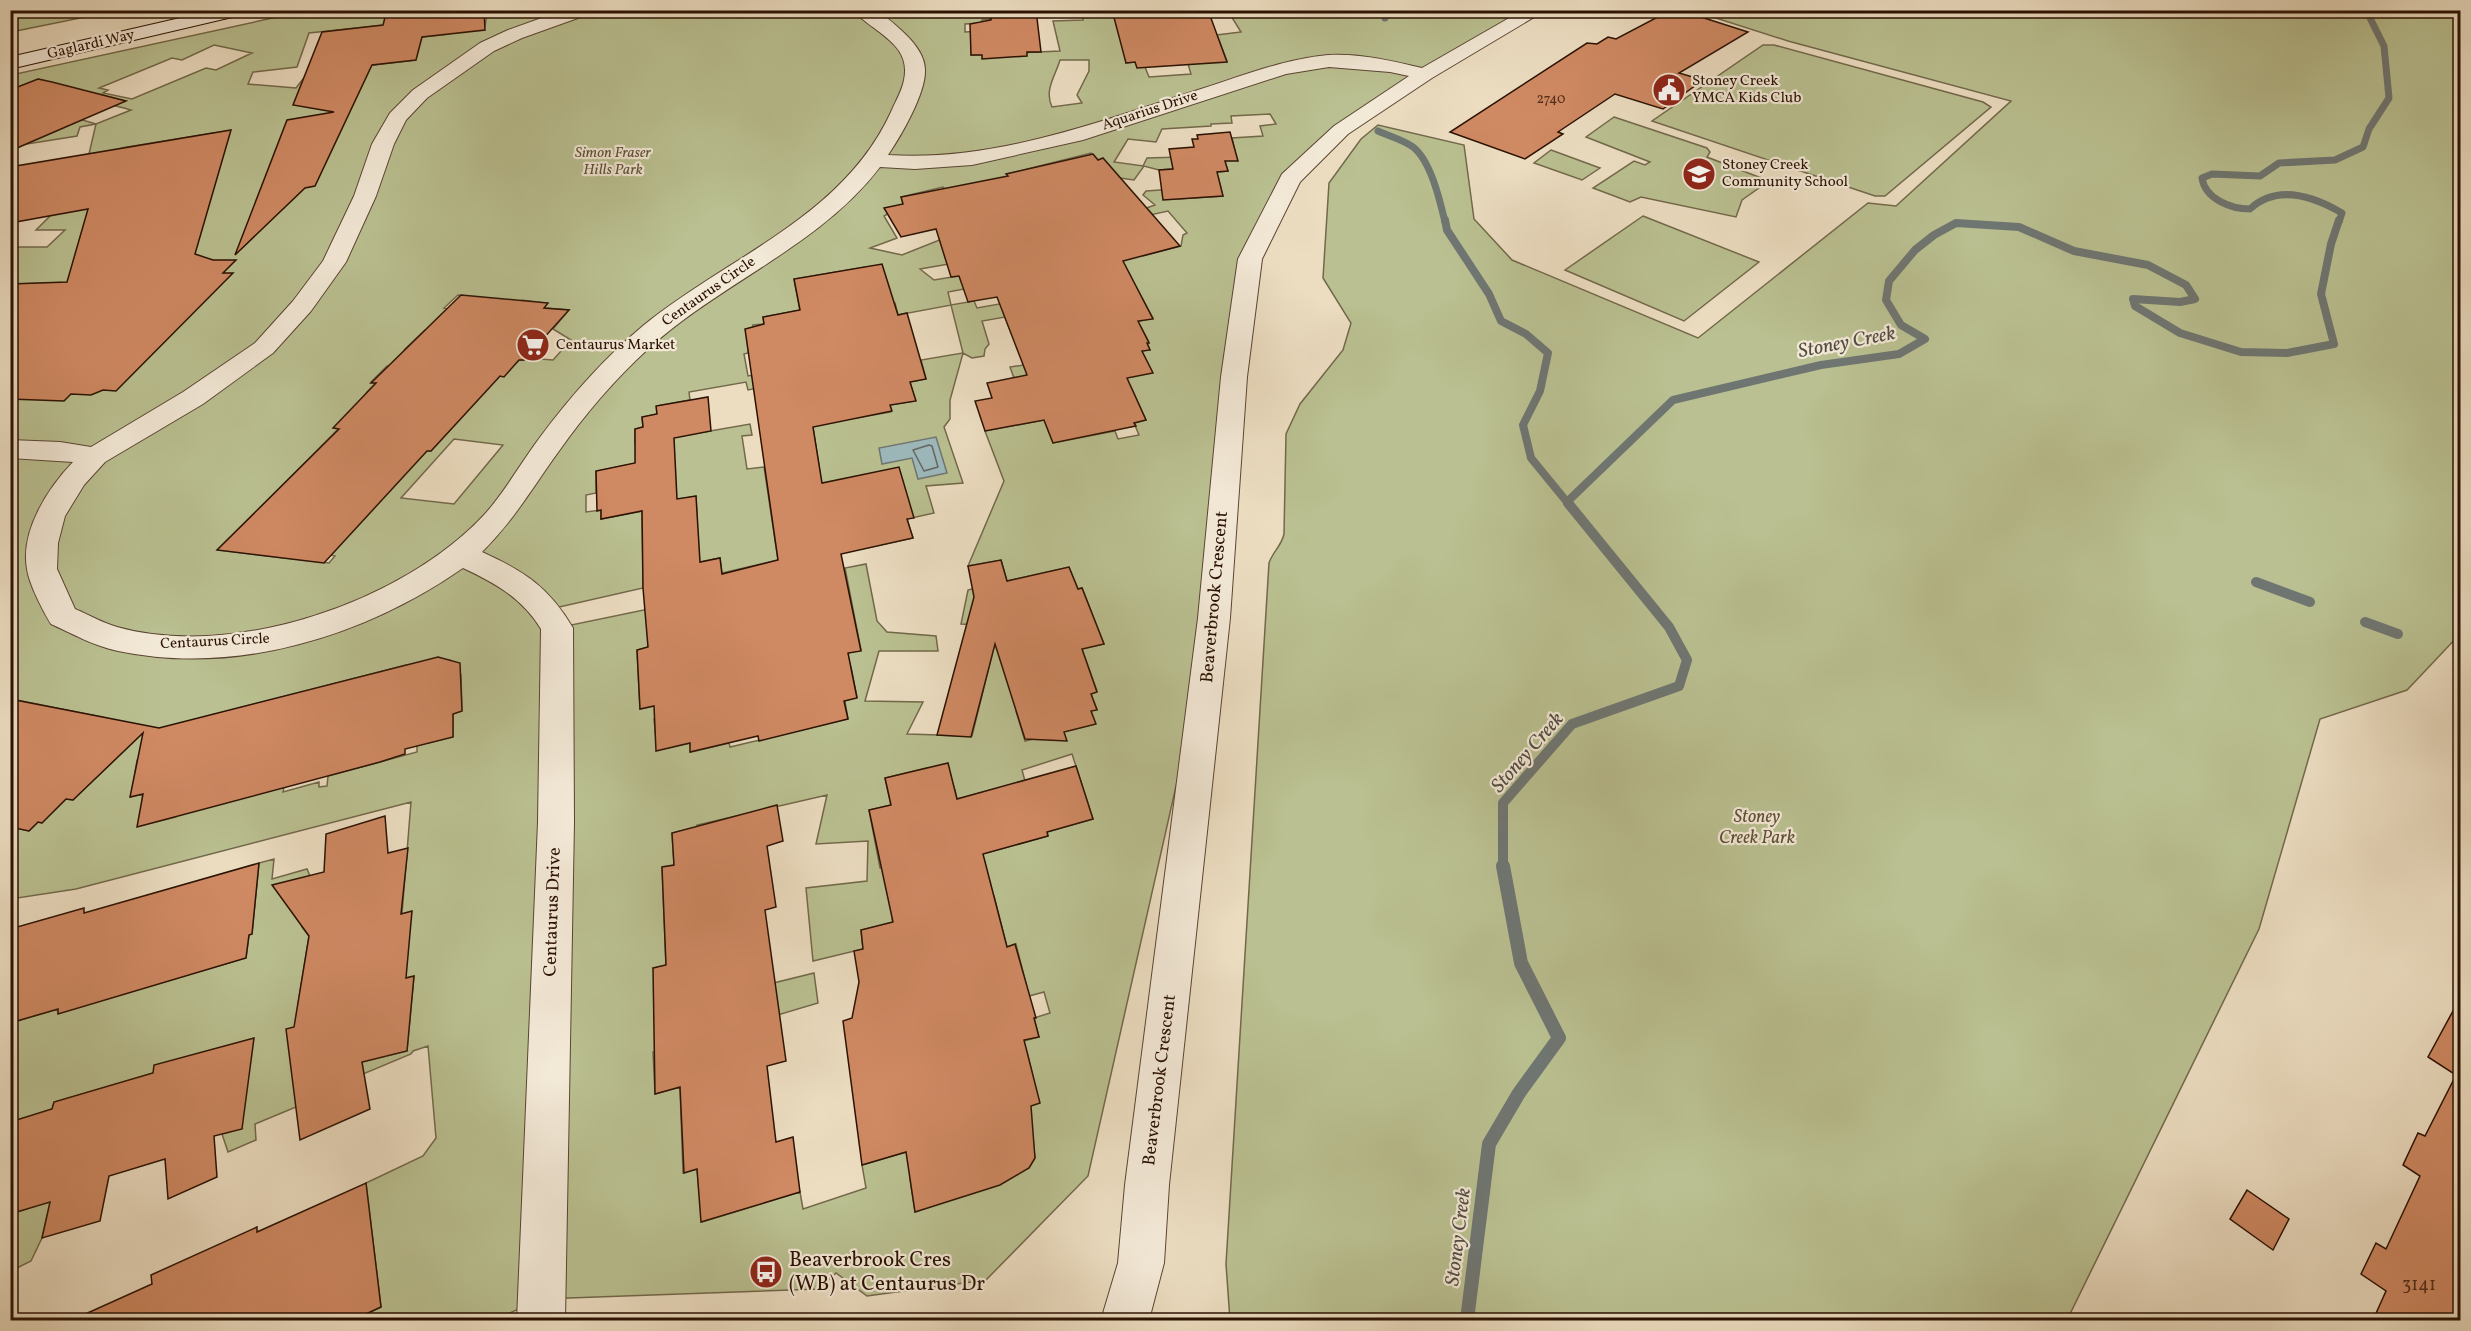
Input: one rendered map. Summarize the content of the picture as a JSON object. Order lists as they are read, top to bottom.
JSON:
{
  "streets": {
    "street": [
      "Gaglardi Way",
      "Aquarius Drive",
      "Centaurus Circle",
      "Beaverbrook Crescent",
      "Centaurus Drive"
    ]
  },
  "crossings": [
    ["Aquarius Drive", "Centaurus Circle"],
    ["Aquarius Drive", "Beaverbrook Crescent"],
    ["Centaurus Circle", "Centaurus Drive"]
  ],
  "water": ["Stoney Creek"],
  "parks": ["Simon Fraser Hills Park", "Stoney Creek Park"],
  "places": {
    "public building": ["Stoney Creek YMCA Kids Club"],
    "school or university": ["Stoney Creek Community School"],
    "supermarket": ["Centaurus Market"],
    "bus stop": ["Beaverbrook Cres (WB) at Centaurus Dr"]
  },
  "house_numbers": ["2740", "3141"]
}
